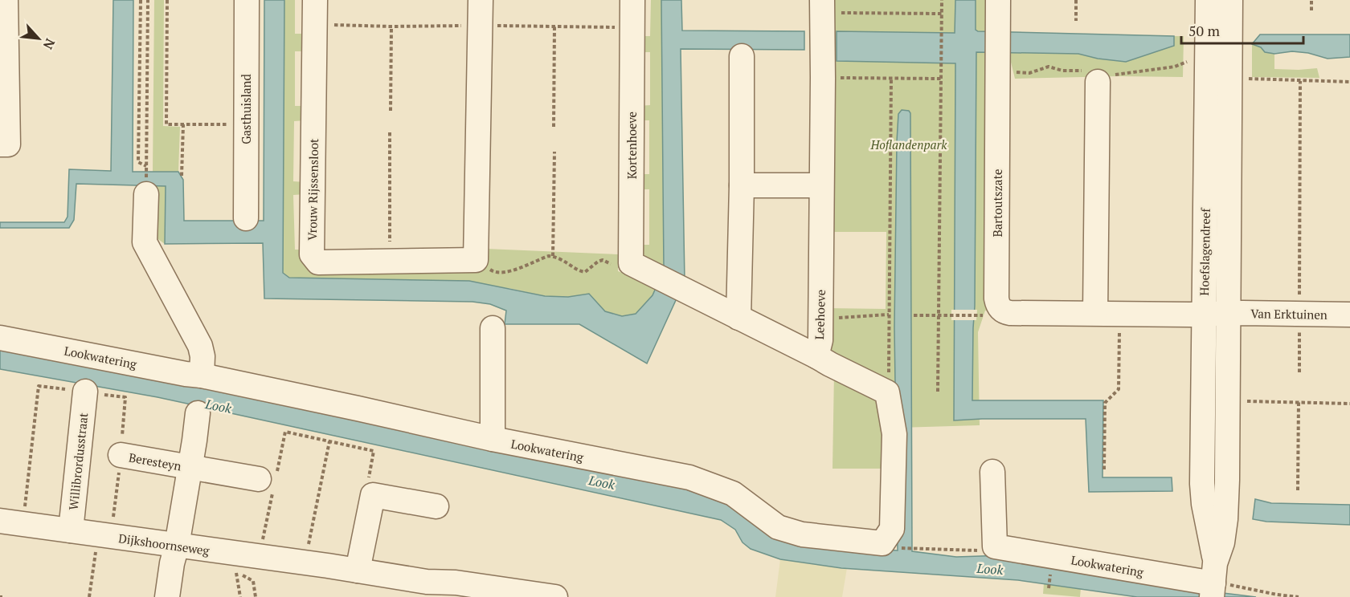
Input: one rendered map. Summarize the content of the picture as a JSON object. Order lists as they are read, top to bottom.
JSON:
{
  "streets": {
    "street": [
      "Gasthuisland",
      "Kortenhoeve",
      "Vrouw Rijssensloot",
      "Bartoutszate",
      "Hoefslagendreef",
      "Van Erktuinen",
      "Leehoeve",
      "Lookwatering",
      "Willibrordusstraat",
      "Beresteyn",
      "Dijkshoornseweg"
    ]
  },
  "crossings": [
    ["Kortenhoeve", "Leehoeve"],
    ["Bartoutszate", "Hoefslagendreef"],
    ["Bartoutszate", "Van Erktuinen"],
    ["Hoefslagendreef", "Van Erktuinen"],
    ["Hoefslagendreef", "Lookwatering"],
    ["Willibrordusstraat", "Dijkshoornseweg"],
    ["Beresteyn", "Dijkshoornseweg"]
  ],
  "water": ["Look"],
  "parks": ["Hoflandenpark"],
  "scale_bar": "50 m",
  "north": "bottom right"
}
